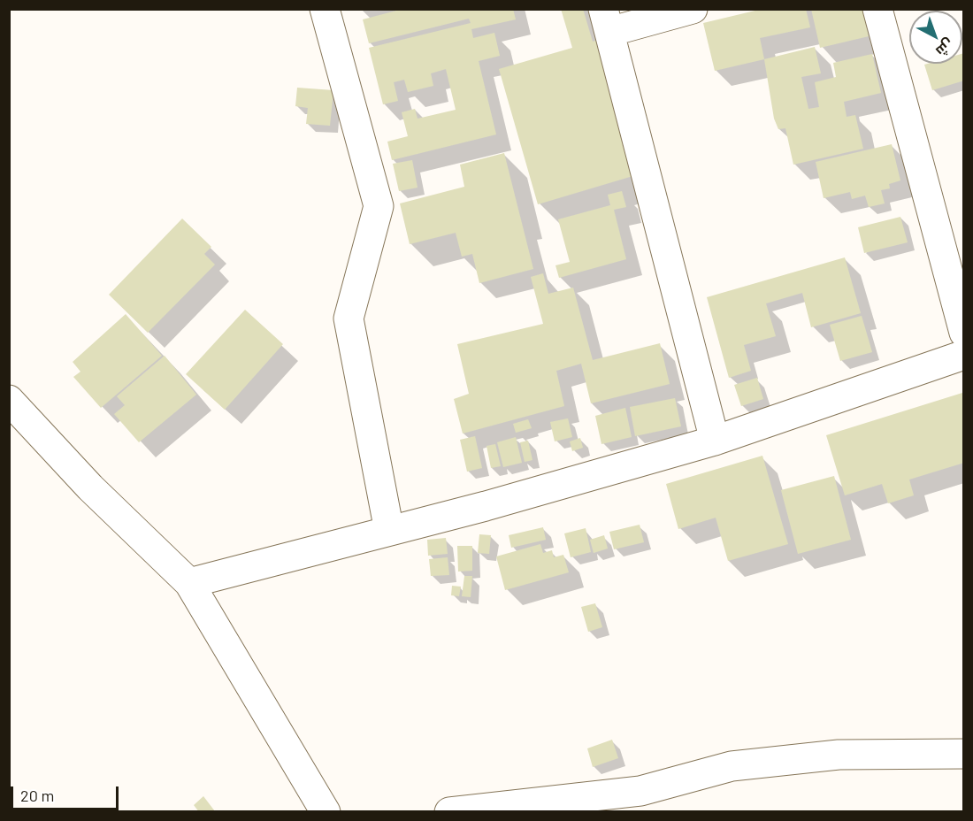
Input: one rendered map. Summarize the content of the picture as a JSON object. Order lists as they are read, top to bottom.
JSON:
{
  "scale_bar": "20 m",
  "north": "bottom right"
}
